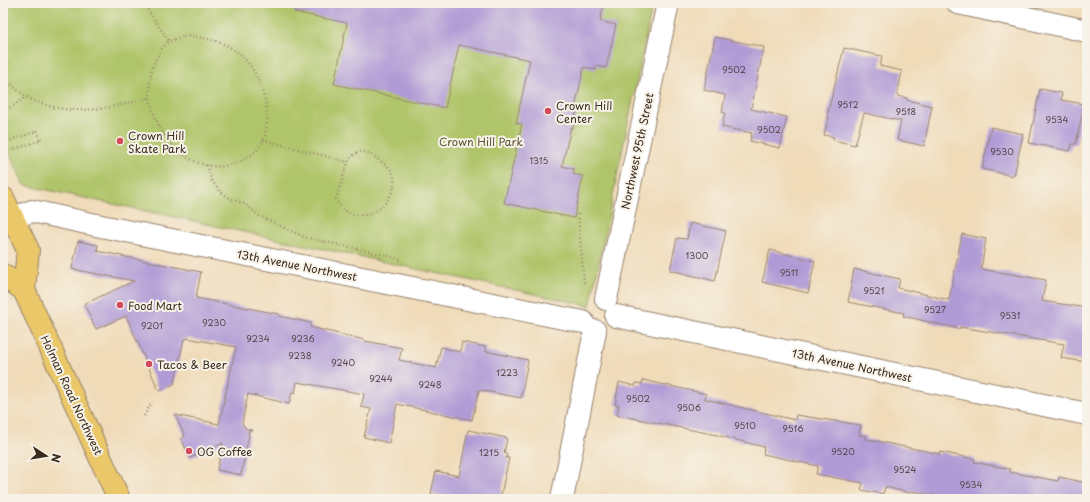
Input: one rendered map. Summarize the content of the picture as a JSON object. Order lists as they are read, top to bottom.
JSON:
{
  "streets": {
    "main road": ["Holman Road Northwest"],
    "street": ["Northwest 95th Street", "13th Avenue Northwest"]
  },
  "crossings": [
    ["Northwest 95th Street", "13th Avenue Northwest"]
  ],
  "parks": ["Crown Hill Park"],
  "places": [
    "Crown Hill Center",
    "Crown Hill Skate Park",
    "Food Mart",
    "Tacos & Beer",
    "OG Coffee"
  ],
  "house_numbers": [
    "9502",
    "9512",
    "9518",
    "9534",
    "9502",
    "9530",
    "1315",
    "1300",
    "9511",
    "9521",
    "9527",
    "9531",
    "9230",
    "9201",
    "9234",
    "9236",
    "9238",
    "9240",
    "1223",
    "9244",
    "9248",
    "9502",
    "9506",
    "9510",
    "9516",
    "9520",
    "1215",
    "9524",
    "9534"
  ],
  "north": "right"
}
